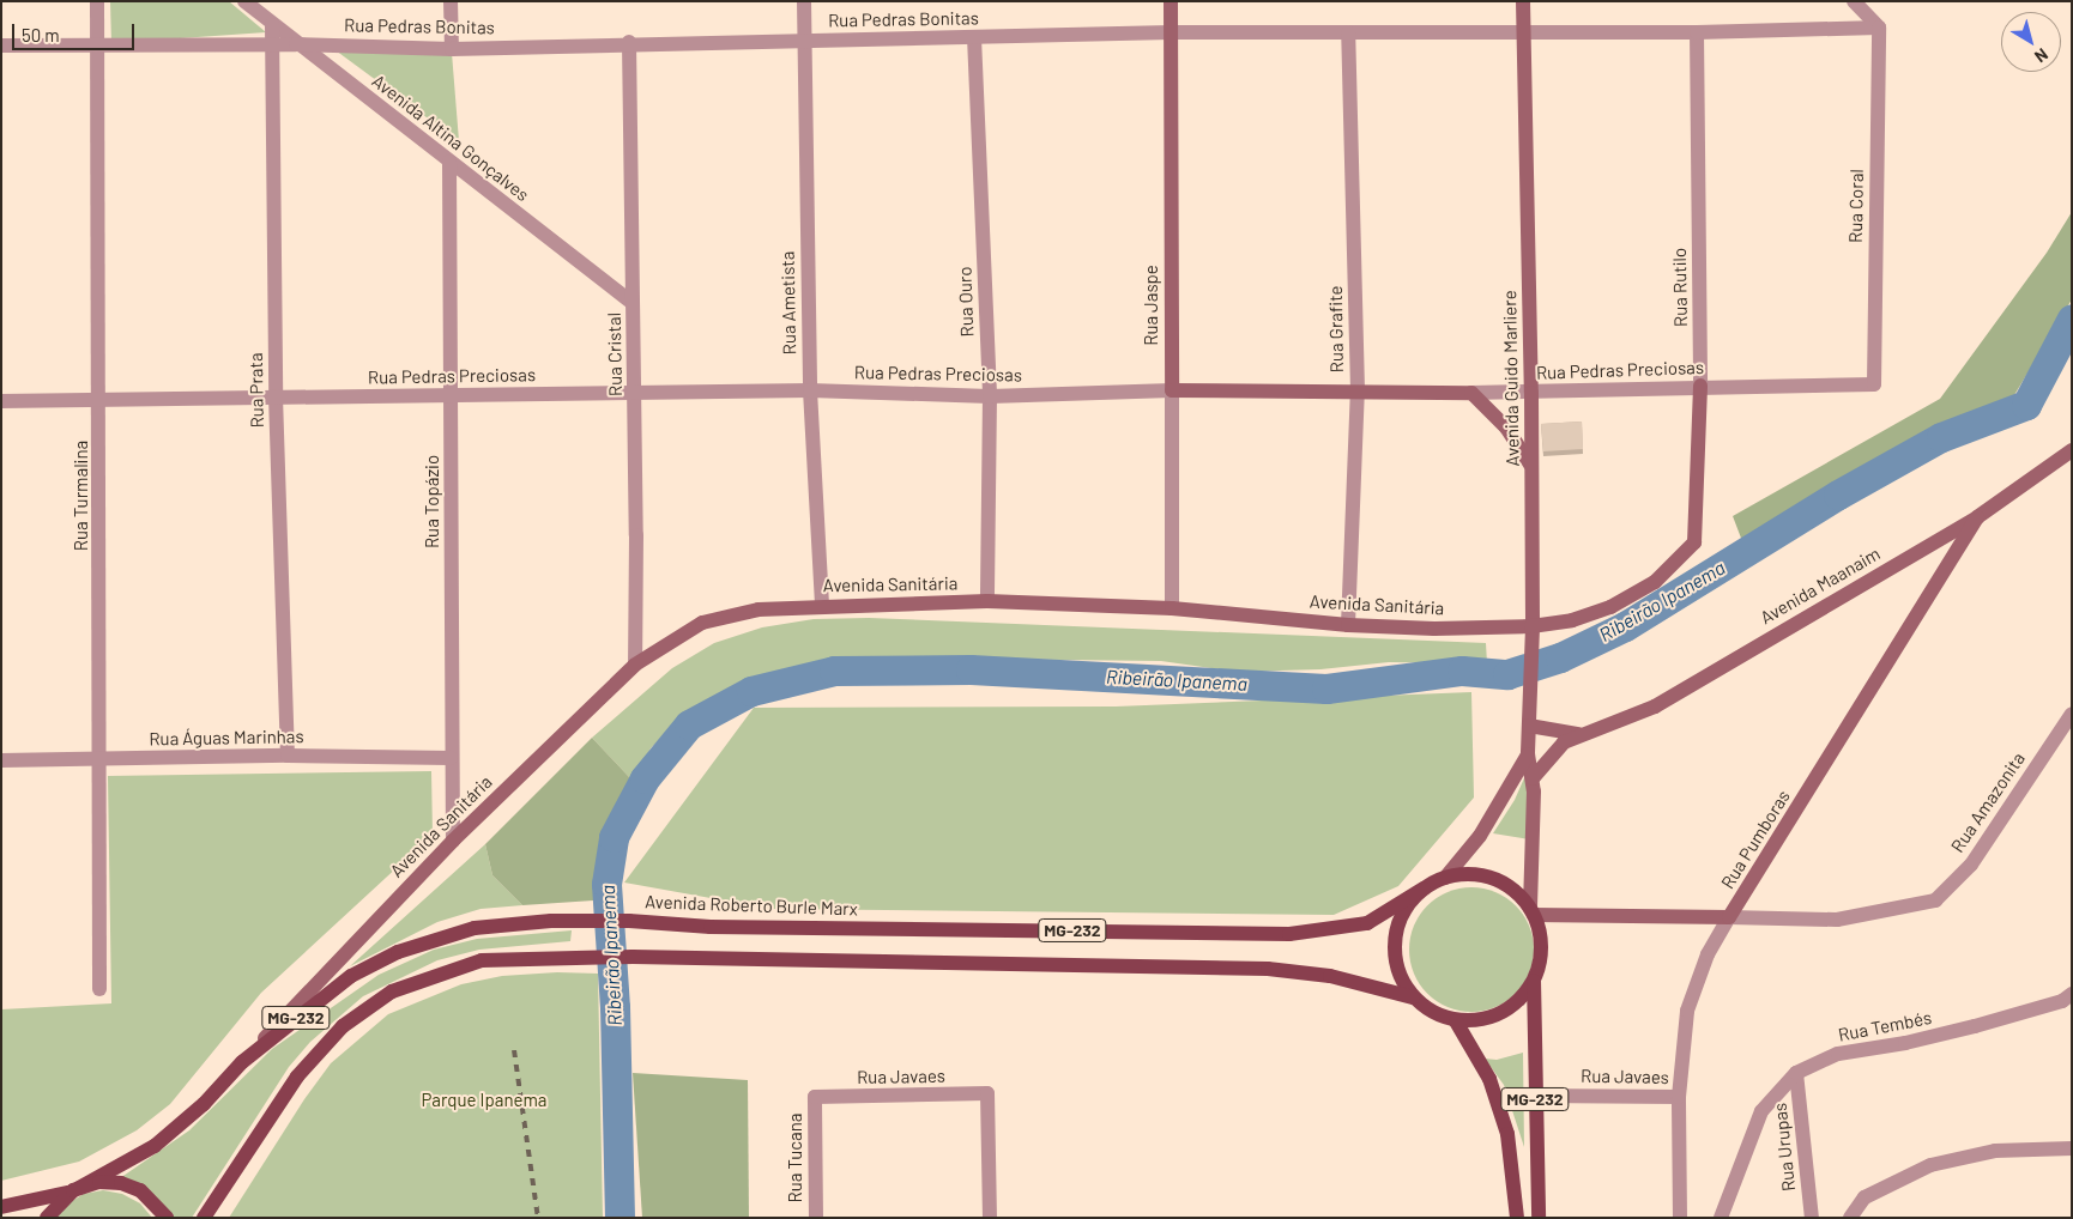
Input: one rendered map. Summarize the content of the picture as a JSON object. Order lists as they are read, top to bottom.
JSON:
{
  "streets": {
    "main road": [
      "Rua Rutilo",
      "Rua Jaspe",
      "Rua Pedras Preciosas",
      "Avenida Guido Marliere",
      "Avenida Sanitária",
      "Avenida Maanaim",
      "Rua Amazonita",
      "Rua Pumboras",
      "Avenida Roberto Burle Marx",
      "MG-232"
    ],
    "street": [
      "Rua Pedras Bonitas",
      "Avenida Altina Gonçalves",
      "Rua Coral",
      "Rua Ouro",
      "Rua Ametista",
      "Rua Grafite",
      "Rua Cristal",
      "Rua Prata",
      "Rua Turmalina",
      "Rua Topázio",
      "Rua Águas Marinhas",
      "Rua Tembés",
      "Rua Javaes",
      "Rua Urupas",
      "Rua Tucana"
    ]
  },
  "crossings": [
    ["Rua Pedras Bonitas", "Avenida Altina Gonçalves"],
    ["Rua Pedras Bonitas", "Rua Coral"],
    ["Rua Pedras Bonitas", "Rua Rutilo"],
    ["Rua Pedras Bonitas", "Rua Ouro"],
    ["Rua Pedras Bonitas", "Rua Ametista"],
    ["Rua Pedras Bonitas", "Rua Jaspe"],
    ["Rua Pedras Bonitas", "Rua Grafite"],
    ["Rua Pedras Bonitas", "Rua Cristal"],
    ["Rua Pedras Bonitas", "Avenida Guido Marliere"],
    ["Rua Pedras Bonitas", "Rua Prata"],
    ["Rua Pedras Bonitas", "Rua Turmalina"],
    ["Avenida Altina Gonçalves", "Rua Cristal"],
    ["Avenida Altina Gonçalves", "Rua Prata"],
    ["Avenida Altina Gonçalves", "Rua Topázio"],
    ["Rua Coral", "Rua Pedras Preciosas"],
    ["Rua Rutilo", "Rua Pedras Preciosas"],
    ["Rua Rutilo", "Avenida Sanitária"],
    ["Rua Ouro", "Rua Pedras Preciosas"],
    ["Rua Ouro", "Avenida Sanitária"],
    ["Rua Ametista", "Rua Pedras Preciosas"],
    ["Rua Ametista", "Avenida Sanitária"],
    ["Rua Jaspe", "Rua Pedras Preciosas"],
    ["Rua Jaspe", "Avenida Sanitária"],
    ["Rua Grafite", "Rua Pedras Preciosas"],
    ["Rua Grafite", "Avenida Sanitária"],
    ["Rua Cristal", "Rua Pedras Preciosas"],
    ["Rua Cristal", "Avenida Sanitária"],
    ["Rua Pedras Preciosas", "Avenida Guido Marliere"],
    ["Rua Pedras Preciosas", "Rua Prata"],
    ["Rua Pedras Preciosas", "Rua Turmalina"],
    ["Rua Pedras Preciosas", "Rua Topázio"],
    ["Avenida Guido Marliere", "Avenida Maanaim"],
    ["Avenida Guido Marliere", "Rua Amazonita"],
    ["Avenida Guido Marliere", "Avenida Roberto Burle Marx"],
    ["Avenida Guido Marliere", "MG-232"],
    ["Rua Prata", "Rua Águas Marinhas"],
    ["Rua Turmalina", "Rua Águas Marinhas"],
    ["Rua Topázio", "Avenida Sanitária"],
    ["Rua Topázio", "Rua Águas Marinhas"],
    ["Avenida Sanitária", "Avenida Roberto Burle Marx"],
    ["Avenida Maanaim", "Rua Pumboras"],
    ["Rua Amazonita", "Rua Pumboras"],
    ["Rua Amazonita", "Avenida Roberto Burle Marx"],
    ["Rua Amazonita", "MG-232"],
    ["Rua Pumboras", "Rua Javaes"],
    ["Avenida Roberto Burle Marx", "MG-232"],
    ["MG-232", "Rua Javaes"],
    ["Rua Tembés", "Rua Urupas"],
    ["Rua Javaes", "Rua Tucana"]
  ],
  "water": ["Ribeirão Ipanema"],
  "parks": ["Parque Ipanema"],
  "scale_bar": "50 m",
  "north": "bottom right"
}
